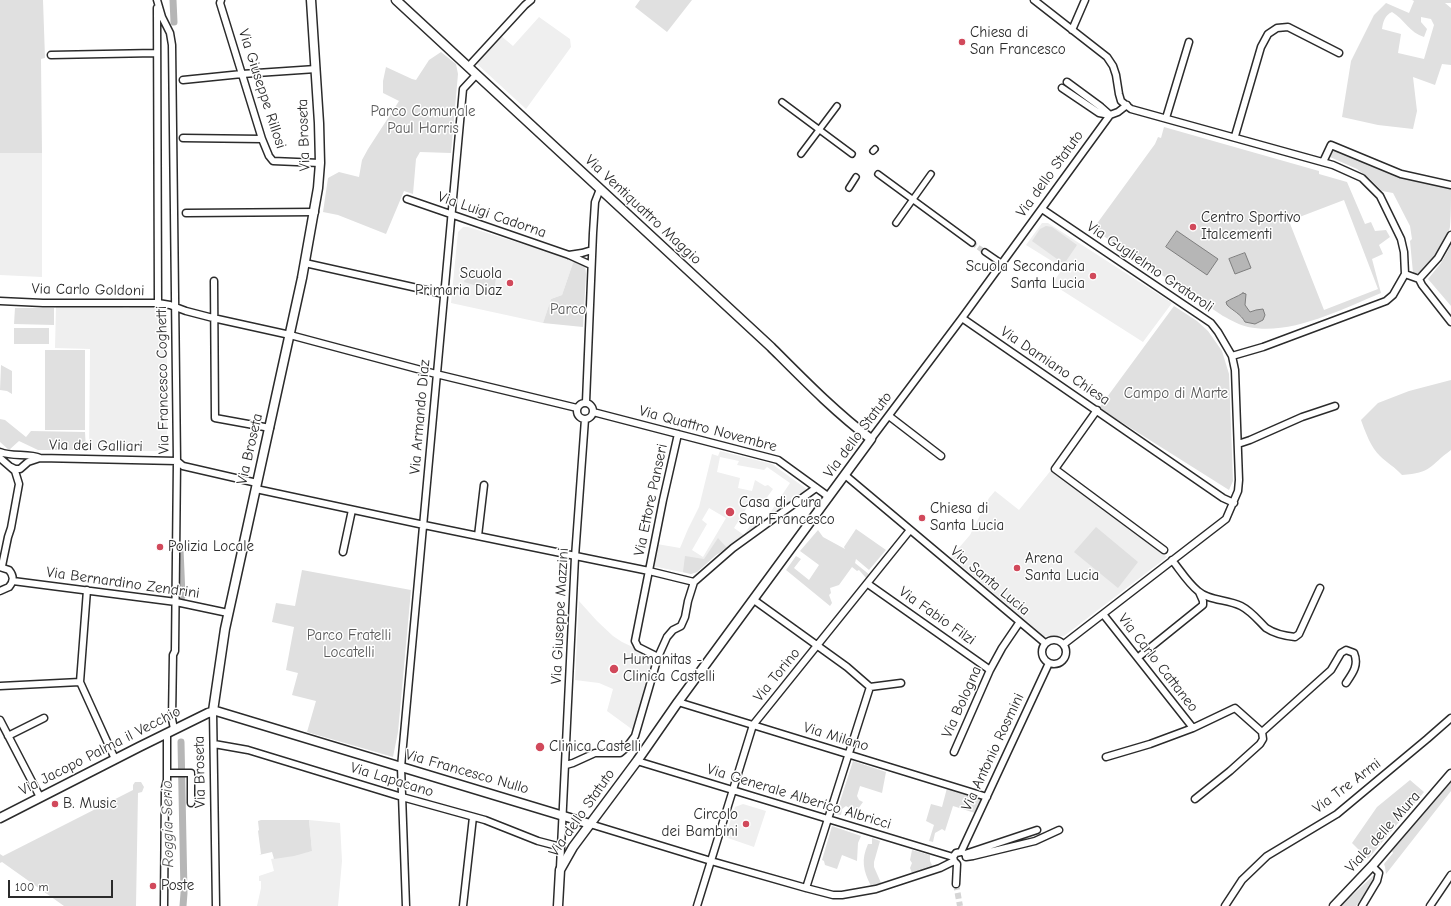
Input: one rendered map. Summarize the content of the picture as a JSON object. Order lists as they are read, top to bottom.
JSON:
{
  "streets": {
    "street": [
      "Via Giuseppe Rillosi",
      "Via Broseta",
      "Via dello Statuto",
      "Via Ventiquattro Maggio",
      "Via Luigi Cadorna",
      "Via Guglielmo Grataroli",
      "Via Carlo Goldoni",
      "Via Damiano Chiesa",
      "Via Francesco Coghetti",
      "Via Armando Diaz",
      "Via Quattro Novembre",
      "Via dei Galliari",
      "Via Ettore Panseri",
      "Via Santa Lucia",
      "Via Bernardino Zendrini",
      "Via Giuseppe Mazzini",
      "Via Fabio Filzi",
      "Via Carlo Cattaneo",
      "Via Torino",
      "Via Bologna",
      "Via Milano",
      "Via Jacopo Palma il Vecchio",
      "Via Antonio Rosmini",
      "Via Francesco Nullo",
      "Via Lapacano",
      "Via Tre Armi",
      "Via Generale Alberico Albricci",
      "Viale delle Mura"
    ]
  },
  "crossings": [
    ["Via Giuseppe Rillosi", "Via Broseta"],
    ["Via Broseta", "Via Carlo Goldoni"],
    ["Via Broseta", "Via Bernardino Zendrini"],
    ["Via Broseta", "Via Jacopo Palma il Vecchio"],
    ["Via Broseta", "Via Francesco Nullo"],
    ["Via Broseta", "Via Lapacano"],
    ["Via dello Statuto", "Via Ventiquattro Maggio"],
    ["Via dello Statuto", "Via Guglielmo Grataroli"],
    ["Via dello Statuto", "Via Damiano Chiesa"],
    ["Via dello Statuto", "Via Quattro Novembre"],
    ["Via dello Statuto", "Via Santa Lucia"],
    ["Via dello Statuto", "Via Giuseppe Mazzini"],
    ["Via dello Statuto", "Via Milano"],
    ["Via dello Statuto", "Via Francesco Nullo"],
    ["Via dello Statuto", "Via Generale Alberico Albricci"],
    ["Via Ventiquattro Maggio", "Via Armando Diaz"],
    ["Via Luigi Cadorna", "Via Armando Diaz"],
    ["Via Carlo Goldoni", "Via Francesco Coghetti"],
    ["Via Francesco Coghetti", "Via dei Galliari"],
    ["Via Francesco Coghetti", "Via Bernardino Zendrini"],
    ["Via Francesco Coghetti", "Via Jacopo Palma il Vecchio"],
    ["Via Armando Diaz", "Via Francesco Nullo"],
    ["Via Armando Diaz", "Via Lapacano"],
    ["Via Quattro Novembre", "Via Ettore Panseri"],
    ["Via Quattro Novembre", "Via Giuseppe Mazzini"],
    ["Via Santa Lucia", "Via Torino"],
    ["Via Santa Lucia", "Via Bologna"],
    ["Via Santa Lucia", "Via Antonio Rosmini"],
    ["Via Giuseppe Mazzini", "Via Francesco Nullo"],
    ["Via Giuseppe Mazzini", "Via Lapacano"],
    ["Via Fabio Filzi", "Via Torino"],
    ["Via Fabio Filzi", "Via Bologna"],
    ["Via Torino", "Via Milano"],
    ["Via Torino", "Via Francesco Nullo"],
    ["Via Torino", "Via Generale Alberico Albricci"],
    ["Via Milano", "Via Antonio Rosmini"],
    ["Via Jacopo Palma il Vecchio", "Via Francesco Nullo"],
    ["Via Francesco Nullo", "Via Generale Alberico Albricci"]
  ],
  "water": ["Roggia Serio"],
  "parks": [
    "Parco Comunale Paul Harris",
    "Parco",
    "Campo di Marte",
    "Parco Fratelli Locatelli"
  ],
  "places": [
    "Chiesa di San Francesco",
    "Centro Sportivo Italcementi",
    "Scuola Secondaria Santa Lucia",
    "Scuola Primaria Diaz",
    "Casa di Cura San Francesco",
    "Chiesa di Santa Lucia",
    "Polizia Locale",
    "Arena Santa Lucia",
    "Humanitas - Clinica Castelli",
    "Clinica Castelli",
    "B. Music",
    "Circolo dei Bambini",
    "Poste"
  ],
  "scale_bar": "100 m"
}
